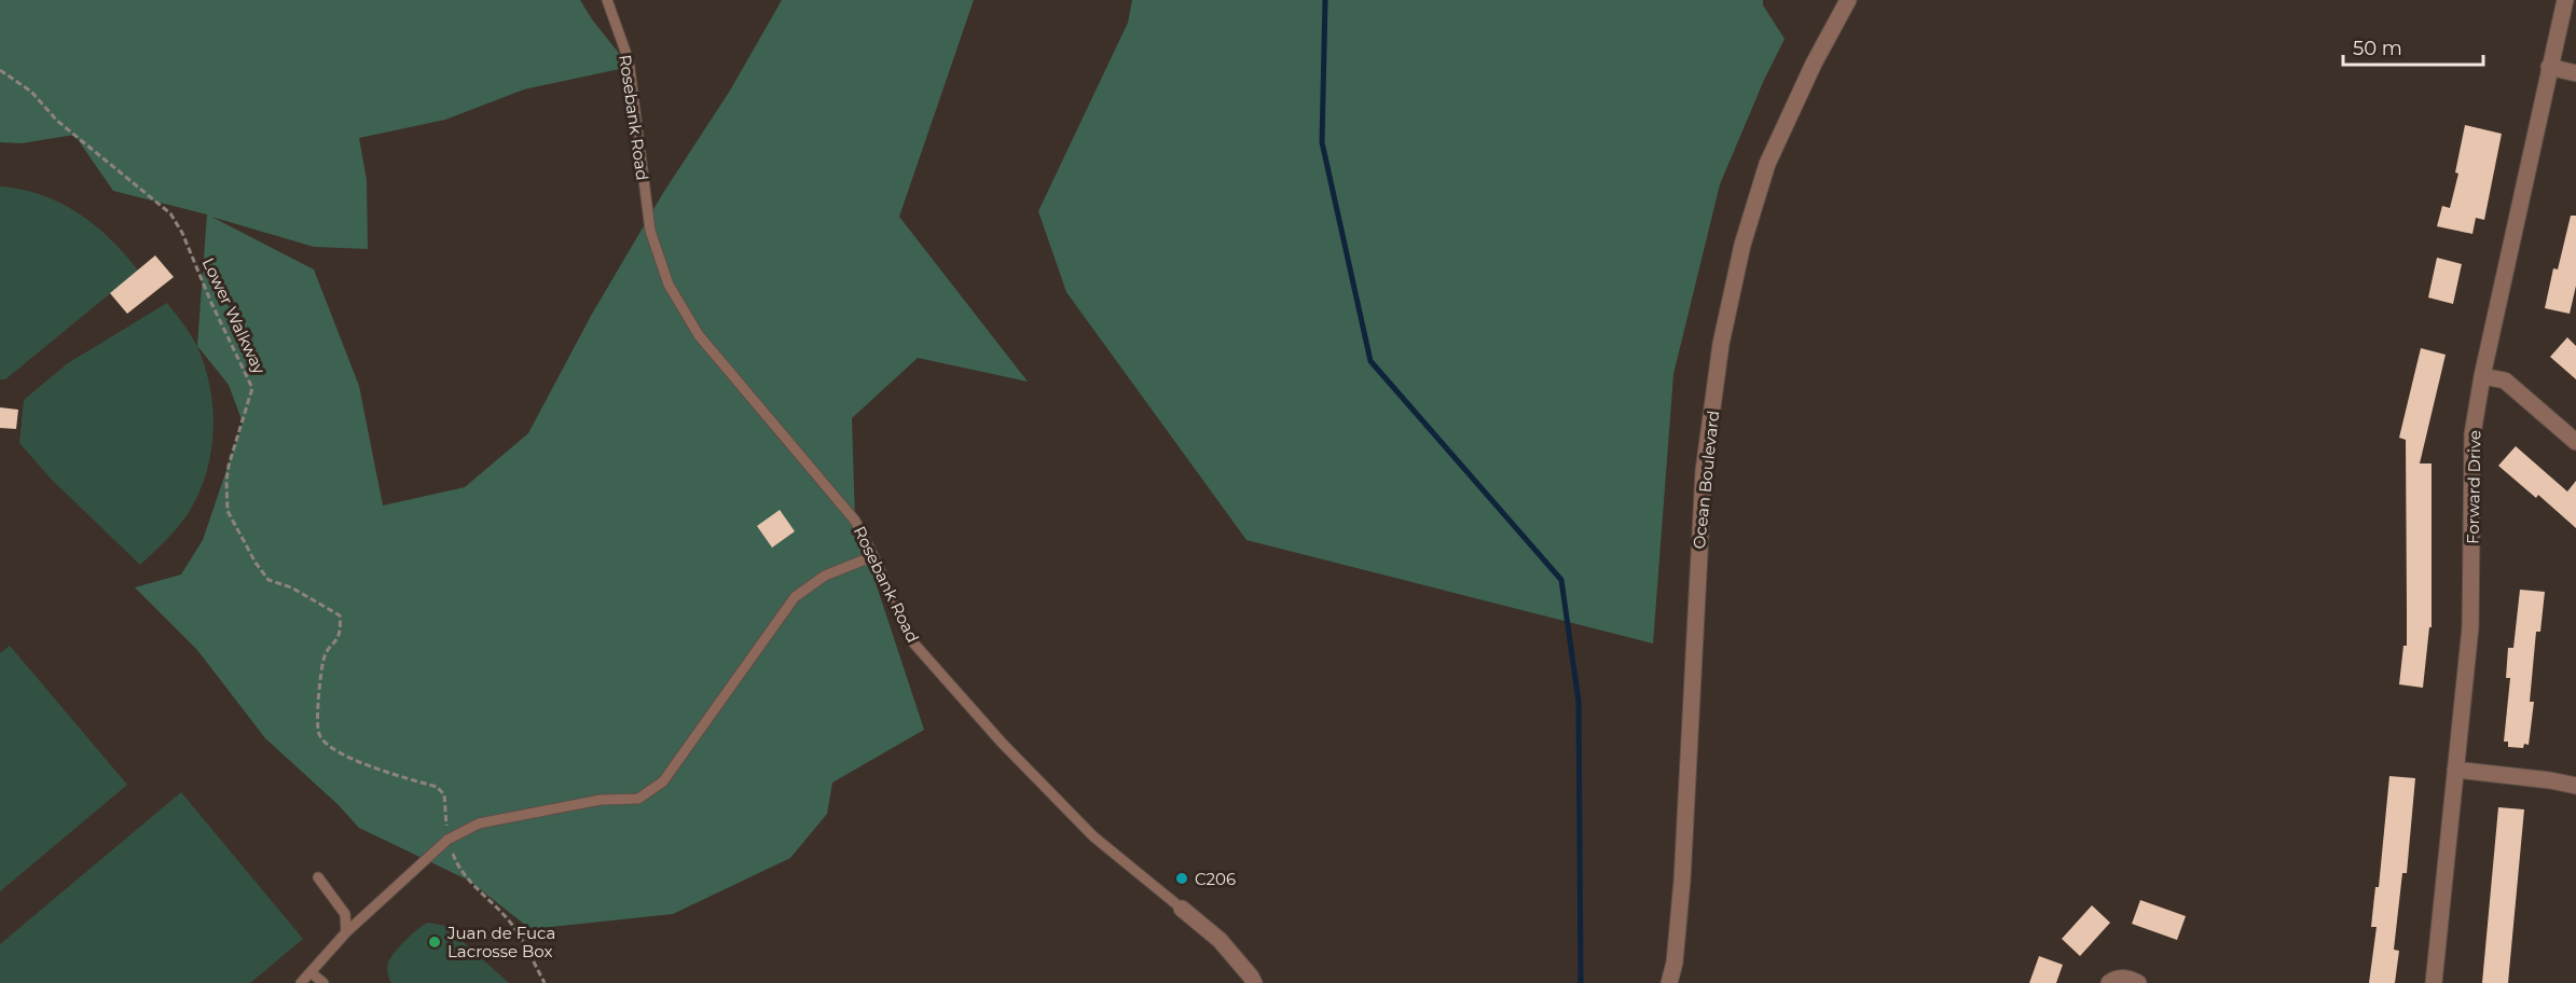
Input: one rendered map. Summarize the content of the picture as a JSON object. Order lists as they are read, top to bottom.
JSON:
{
  "streets": {
    "street": ["Rosebank Road", "Ocean Boulevard", "Forward Drive"],
    "path": ["Lower Walkway"]
  },
  "places": ["C206", "Juan de Fuca Lacrosse Box"],
  "scale_bar": "50 m"
}
